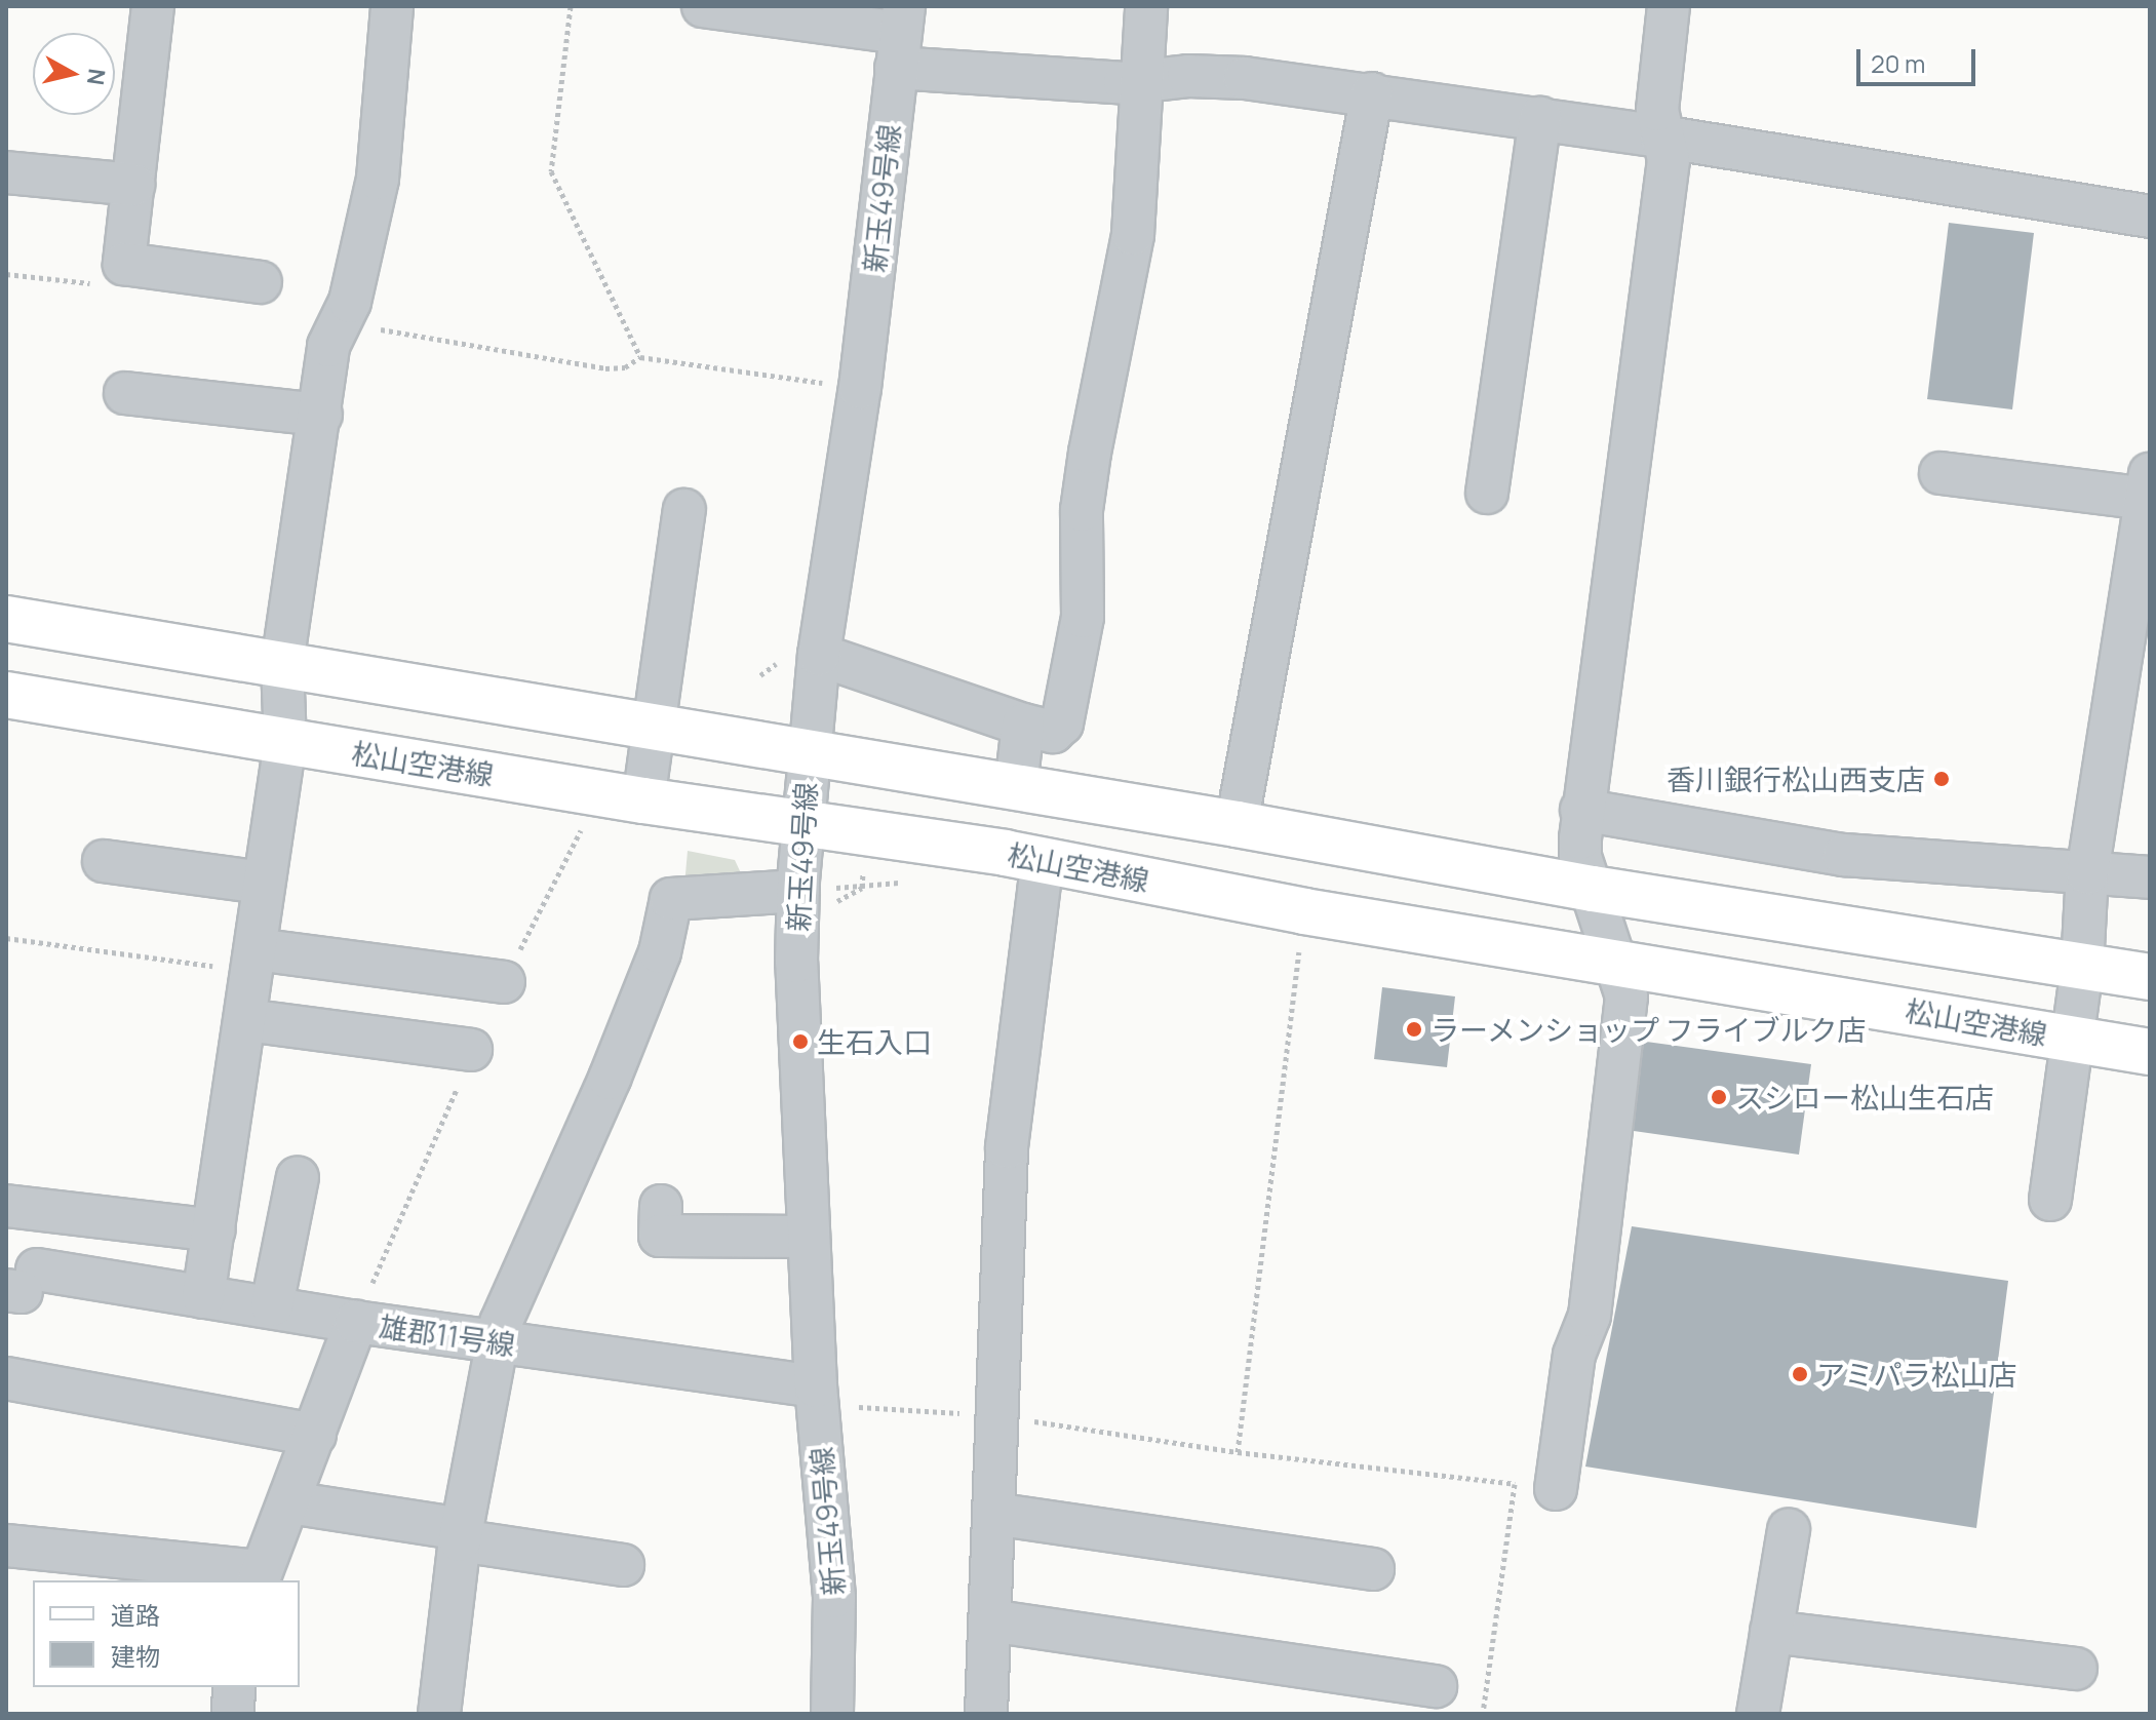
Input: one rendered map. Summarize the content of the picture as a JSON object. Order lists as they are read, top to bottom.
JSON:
{
  "streets": {
    "main road": ["松山空港線"],
    "street": ["新玉49号線", "雄郡11号線"]
  },
  "crossings": [
    ["新玉49号線", "松山空港線"],
    ["新玉49号線", "雄郡11号線"]
  ],
  "places": [
    "香川銀行松山西支店",
    "ラーメンショップ フライブルク店",
    "生石入口",
    "スシロー松山生石店",
    "アミパラ松山店"
  ],
  "legend": ["道路", "建物"],
  "scale_bar": "20 m",
  "north": "right"
}
